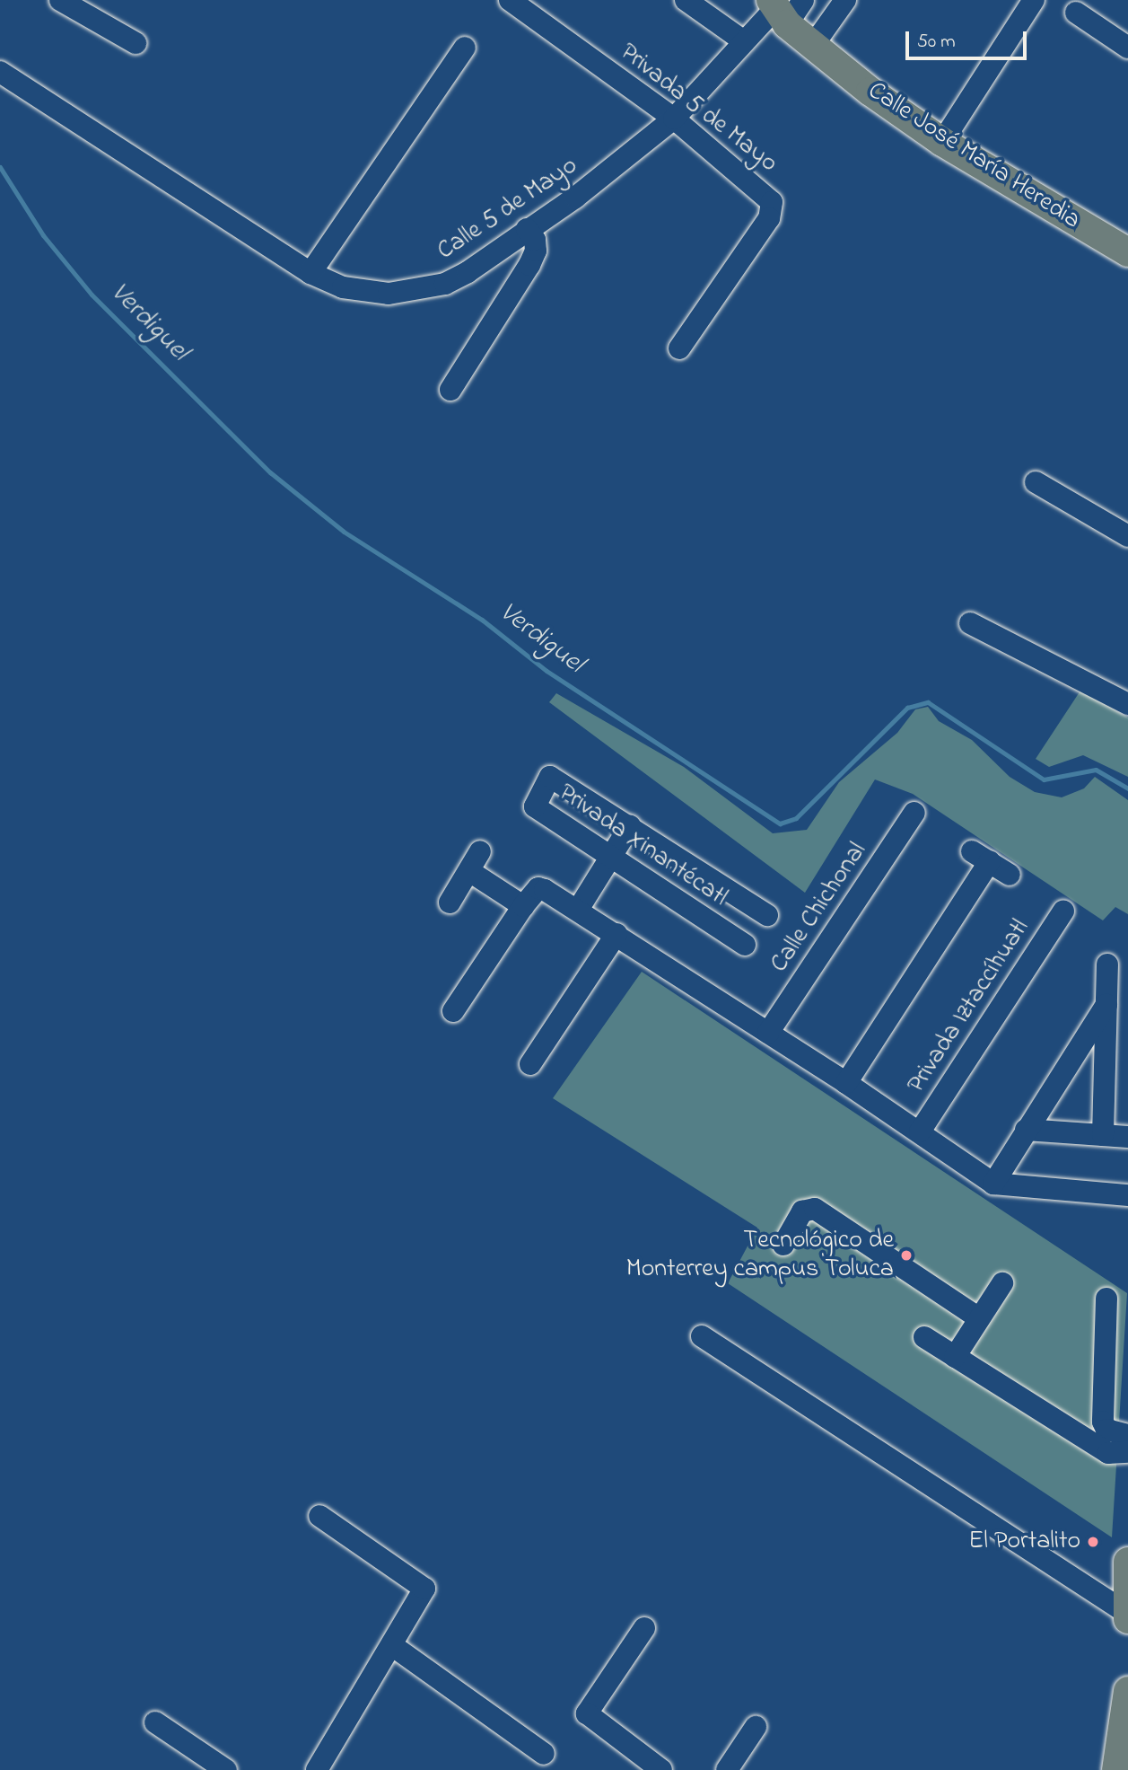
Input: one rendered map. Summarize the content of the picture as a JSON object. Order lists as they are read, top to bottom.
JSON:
{
  "streets": {
    "main road": ["Calle José María Heredia"],
    "street": [
      "Privada 5 de Mayo",
      "Calle 5 de Mayo",
      "Privada Xinantécatl",
      "Calle Chichonal",
      "Privada Iztaccíhuatl"
    ]
  },
  "crossings": [
    ["Privada 5 de Mayo", "Calle 5 de Mayo"],
    ["Calle José María Heredia", "Calle 5 de Mayo"]
  ],
  "water": ["Verdiguel"],
  "places": ["Tecnológico de Monterrey campus Toluca", "El Portalito"],
  "scale_bar": "50 m"
}
